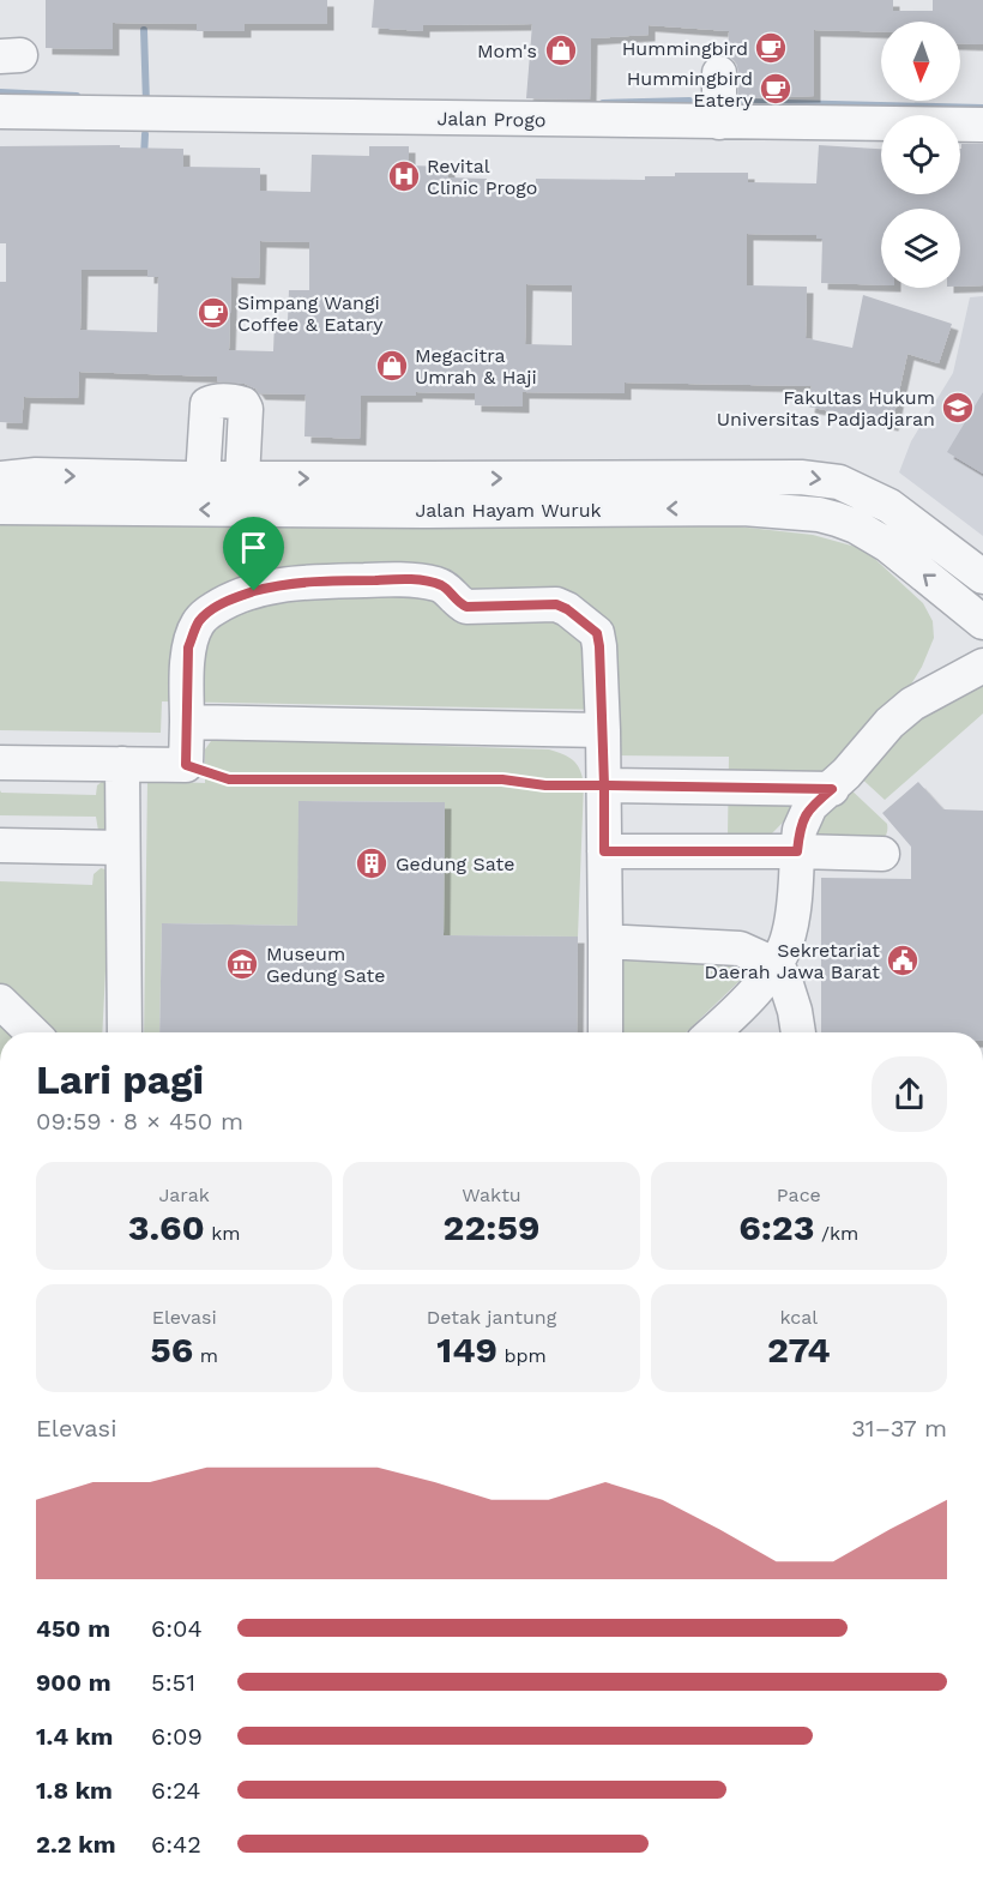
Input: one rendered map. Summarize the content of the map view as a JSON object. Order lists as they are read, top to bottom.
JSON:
{
  "streets": {
    "street": ["Jalan Progo", "Jalan Hayam Wuruk"]
  },
  "places": {
    "cafe": ["Hummingbird", "Hummingbird Eatery", "Simpang Wangi Coffee & Eatary"],
    "shop": ["Mom's", "Megacitra Umrah & Haji"],
    "hospital": ["Revital Clinic Progo"],
    "school or university": ["Fakultas Hukum Universitas Padjadjaran"],
    "building": ["Gedung Sate"],
    "public building": ["Sekretariat Daerah Jawa Barat"],
    "museum": ["Museum Gedung Sate"]
  },
  "north": "bottom",
  "page": {
    "heading": ["Lari pagi", "09:59 · 8 × 450 m"],
    "stats": [
      ["Jarak", "3.60 km"],
      ["Waktu", "22:59"],
      ["Pace", "6:23 /km"],
      ["Elevasi", "56 m"],
      ["Detak jantung", "149 bpm"],
      ["kcal", "274"]
    ],
    "chart": ["Elevasi", "31–37 m"],
    "list": [
      {
        "name": "450 m",
        "note": "6:04"
      },
      {
        "name": "900 m",
        "note": "5:51"
      },
      {
        "name": "1.4 km",
        "note": "6:09"
      },
      {
        "name": "1.8 km",
        "note": "6:24"
      },
      {
        "name": "2.2 km",
        "note": "6:42"
      }
    ]
  }
}
